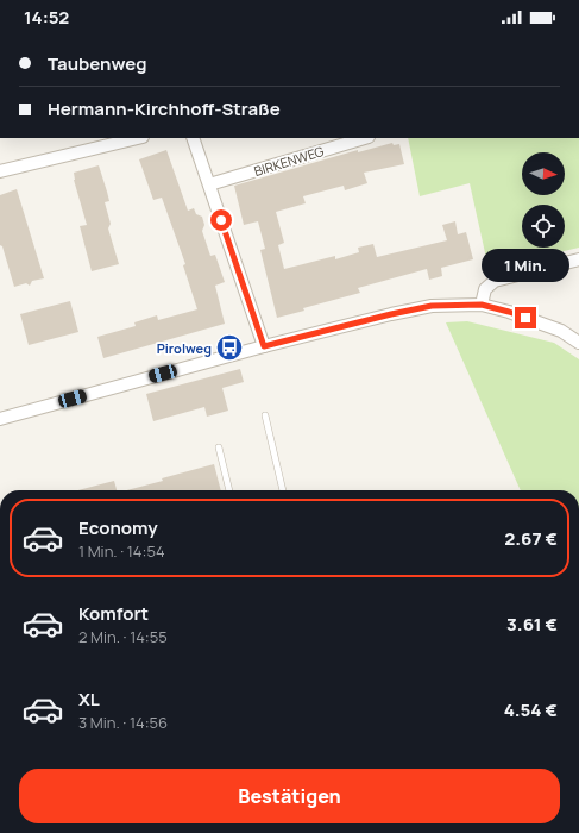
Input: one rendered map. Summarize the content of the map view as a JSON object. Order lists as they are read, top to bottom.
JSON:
{
  "streets": {
    "street": ["BIRKENWEG"]
  },
  "places": {
    "bus stop": ["Pirolweg"]
  },
  "north": "right",
  "page": {
    "status": "14:52",
    "banner": ["Taubenweg", "Hermann-Kirchhoff-Straße"],
    "bubble": "1 Min.",
    "list": [
      {
        "name": "Economy",
        "note": "1 Min. · 14:54",
        "value": "2.67 €"
      },
      {
        "name": "Komfort",
        "note": "2 Min. · 14:55",
        "value": "3.61 €"
      },
      {
        "name": "XL",
        "note": "3 Min. · 14:56",
        "value": "4.54 €"
      }
    ],
    "buttons": "Bestätigen"
  }
}
